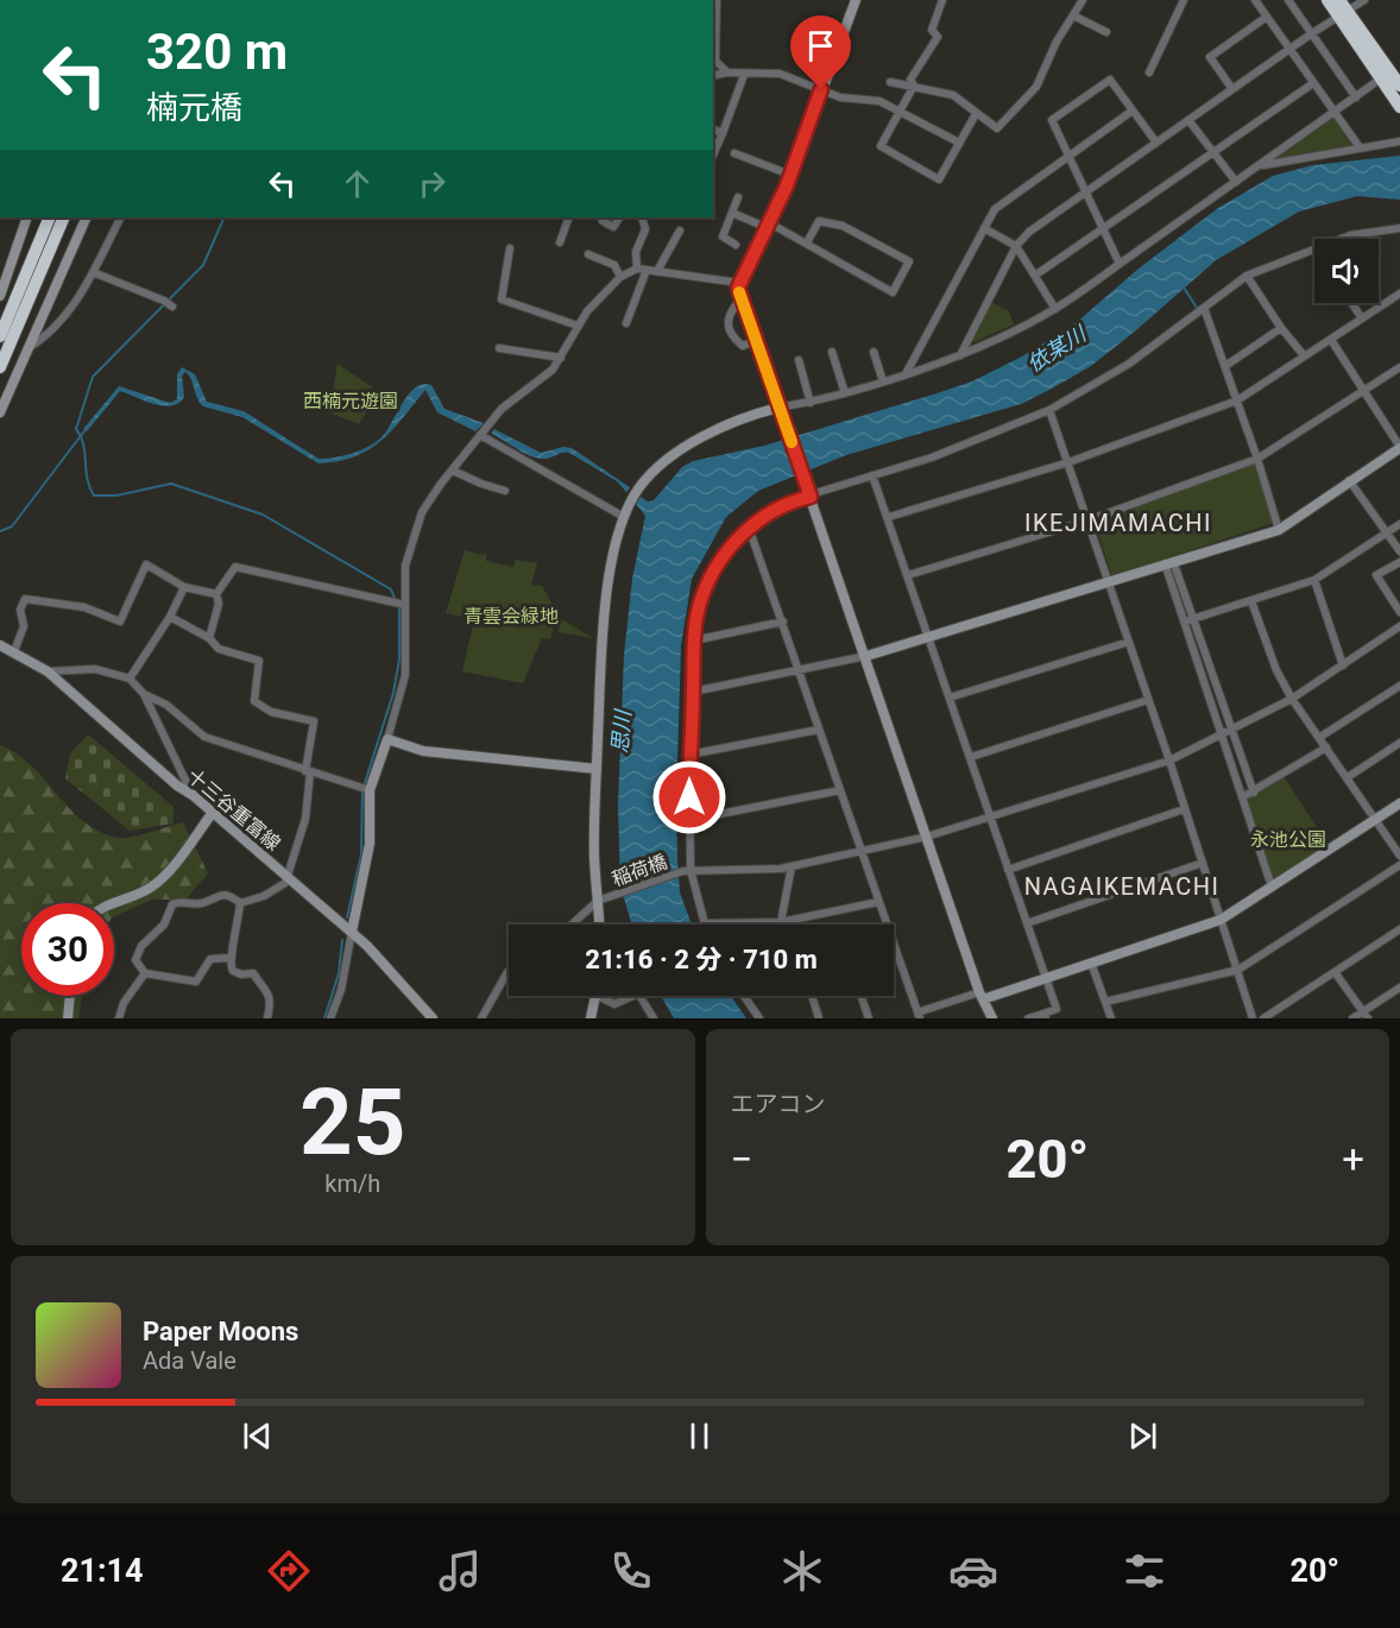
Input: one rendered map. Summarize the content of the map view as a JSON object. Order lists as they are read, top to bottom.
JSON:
{
  "streets": {
    "street": ["十三谷重富線", "稲荷橋"]
  },
  "districts": ["IKEJIMAMACHI", "NAGAIKEMACHI"],
  "water": ["依某川", "思川"],
  "parks": ["西楠元遊園", "青雲会緑地", "永池公園"],
  "page": {
    "turn": ["320 m", "楠元橋"],
    "limit": "30",
    "trip": "21:16 · 2 分 · 710 m",
    "tile": [
      ["25", "km/h"],
      "エアコン"
    ],
    "heat": ["−", "20°", "+"],
    "song": ["Paper Moons", "Ada Vale"],
    "tabs": ["21:14", "20°"]
  }
}
